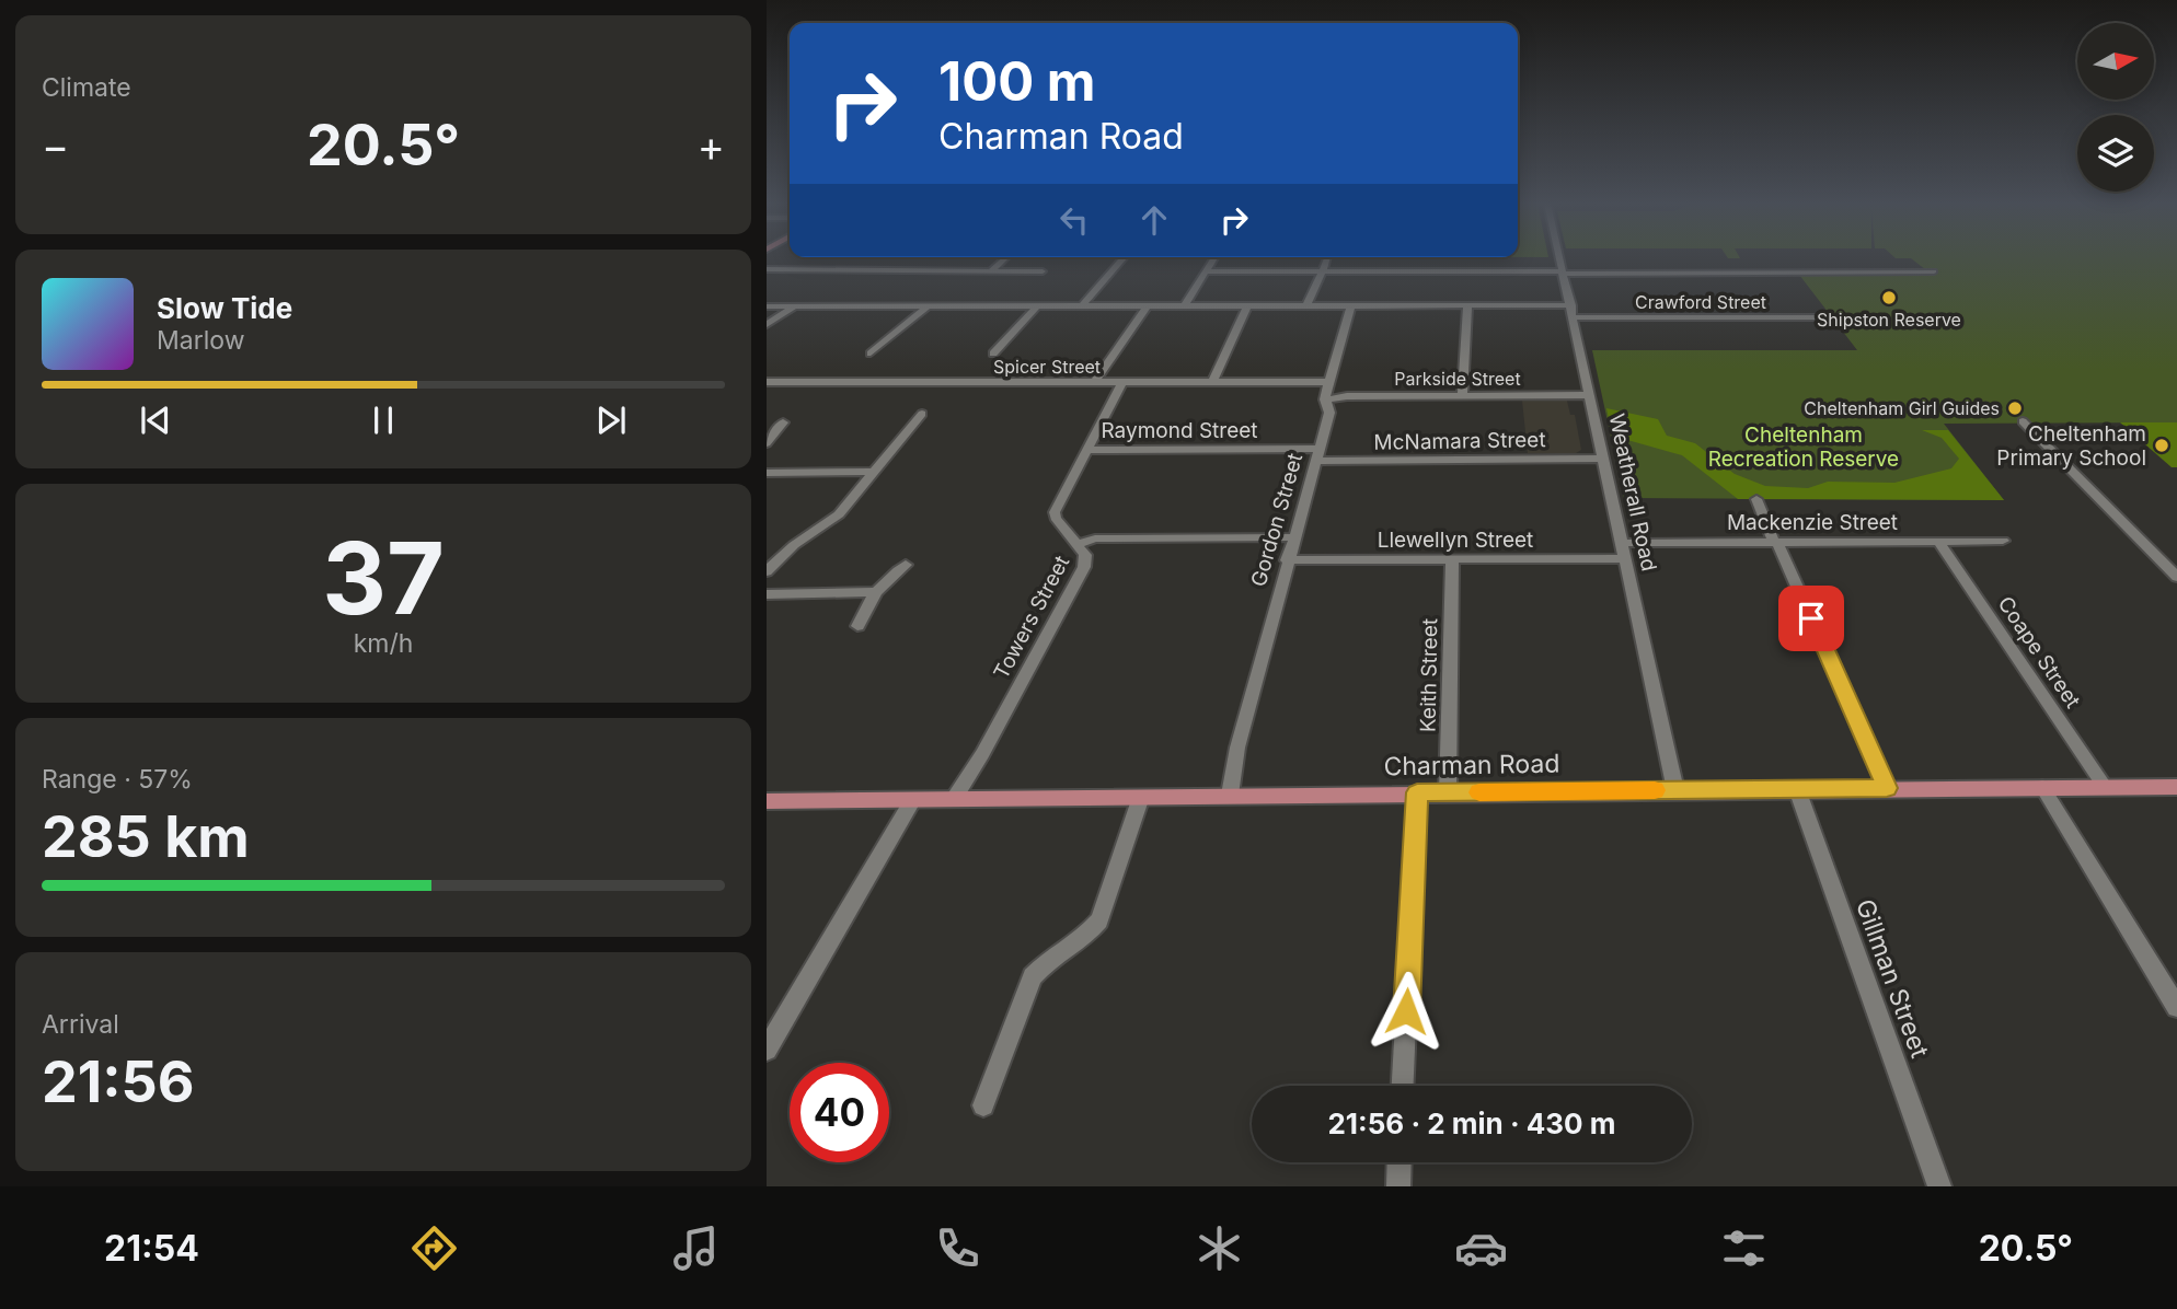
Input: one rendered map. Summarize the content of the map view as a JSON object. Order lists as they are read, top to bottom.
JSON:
{
  "streets": {
    "main road": ["Charman Road"],
    "street": [
      "Crawford Street",
      "Spicer Street",
      "Parkside Street",
      "Raymond Street",
      "McNamara Street",
      "Weatherall Road",
      "Gordon Street",
      "Mackenzie Street",
      "Llewellyn Street",
      "Towers Street",
      "Coape Street",
      "Keith Street",
      "Gillman Street"
    ]
  },
  "crossings": [
    ["Crawford Street", "Weatherall Road"],
    ["Spicer Street", "Gordon Street"],
    ["Spicer Street", "Towers Street"],
    ["Parkside Street", "Weatherall Road"],
    ["Parkside Street", "Gordon Street"],
    ["Raymond Street", "McNamara Street"],
    ["Raymond Street", "Gordon Street"],
    ["Raymond Street", "Towers Street"],
    ["McNamara Street", "Weatherall Road"],
    ["McNamara Street", "Gordon Street"],
    ["Weatherall Road", "Mackenzie Street"],
    ["Weatherall Road", "Llewellyn Street"],
    ["Weatherall Road", "Charman Road"],
    ["Gordon Street", "Llewellyn Street"],
    ["Gordon Street", "Charman Road"],
    ["Mackenzie Street", "Llewellyn Street"],
    ["Mackenzie Street", "Coape Street"],
    ["Llewellyn Street", "Keith Street"],
    ["Towers Street", "Charman Road"],
    ["Coape Street", "Charman Road"],
    ["Keith Street", "Charman Road"],
    ["Charman Road", "Gillman Street"]
  ],
  "parks": ["Cheltenham Recreation Reserve"],
  "places": ["Shipston Reserve", "Cheltenham Girl Guides", "Cheltenham Primary School"],
  "north": "right",
  "page": {
    "tile": [
      "Climate",
      ["37", "km/h"],
      ["Range · 57%", "285 km"],
      ["Arrival", "21:56"]
    ],
    "turn": ["100 m", "Charman Road"],
    "heat": ["−", "20.5°", "+"],
    "song": ["Slow Tide", "Marlow"],
    "limit": "40",
    "trip": "21:56 · 2 min · 430 m",
    "tabs": ["21:54", "20.5°"]
  }
}
